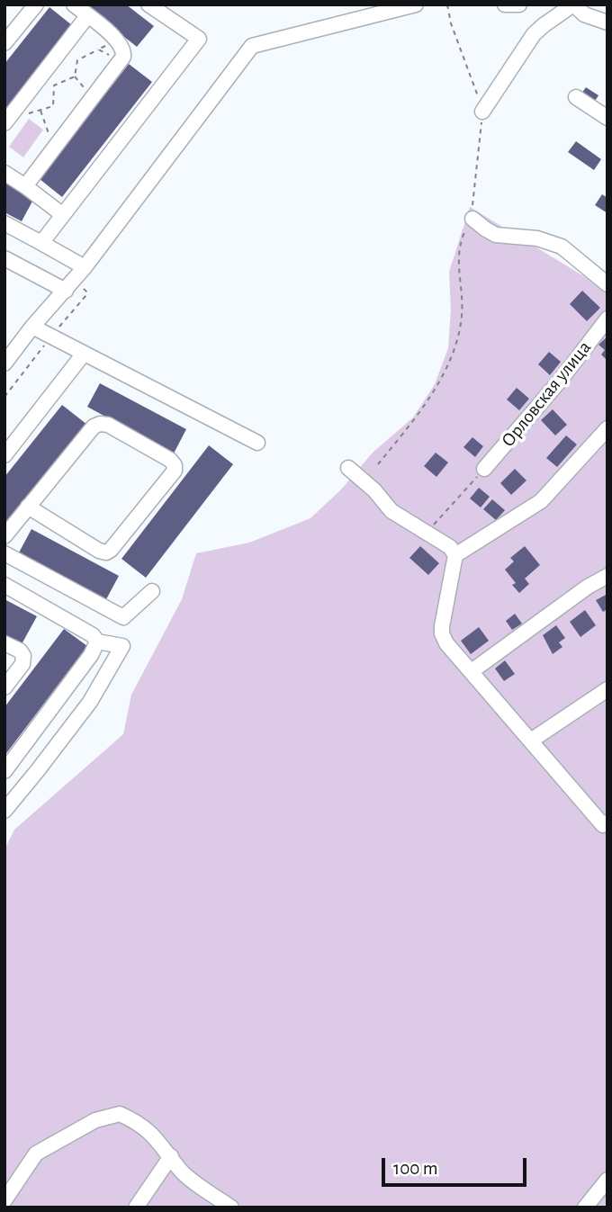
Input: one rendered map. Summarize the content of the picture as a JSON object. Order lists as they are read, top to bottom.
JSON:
{
  "streets": {
    "street": ["Орловская улица"]
  },
  "scale_bar": "100 m"
}
